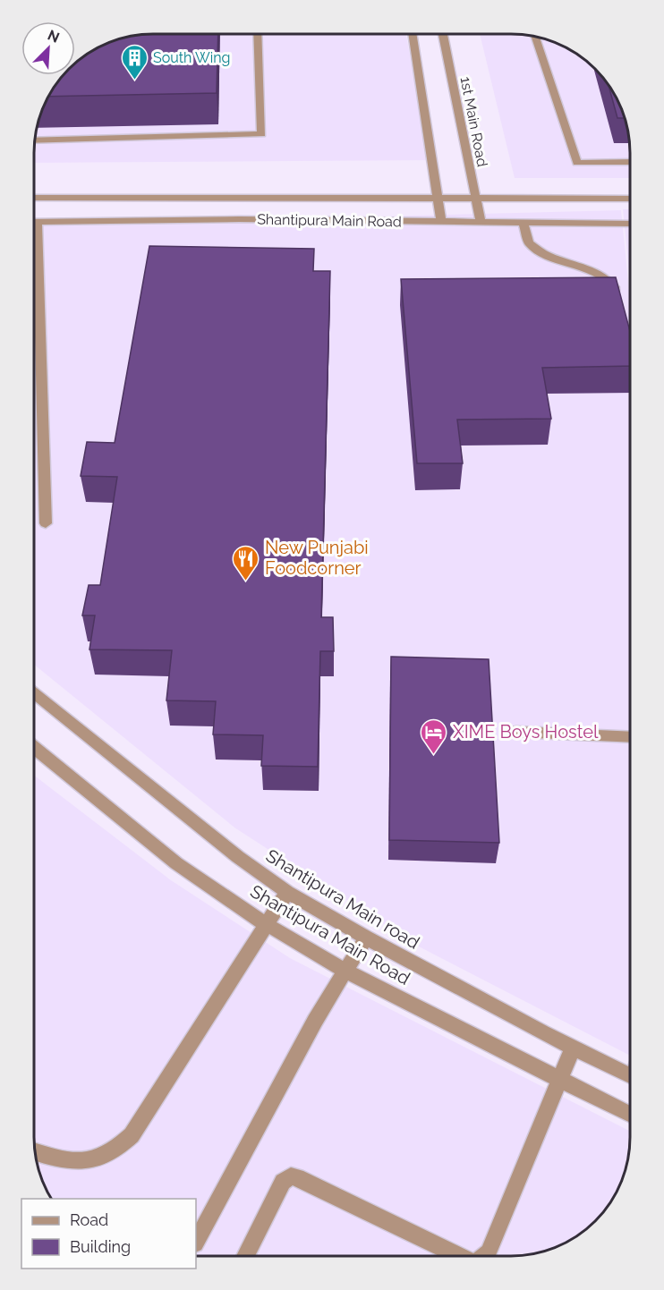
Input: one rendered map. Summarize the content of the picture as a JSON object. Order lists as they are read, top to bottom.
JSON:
{
  "streets": {
    "street": ["1st Main Road", "Shantipura Main Road", "Shantipura Main road"]
  },
  "crossings": [
    ["1st Main Road", "Shantipura Main Road"]
  ],
  "places": {
    "building": ["South Wing"],
    "restaurant": ["New Punjabi Foodcorner"],
    "hotel": ["XIME Boys Hostel"]
  },
  "legend": ["Road", "Building"],
  "north": "top right"
}
